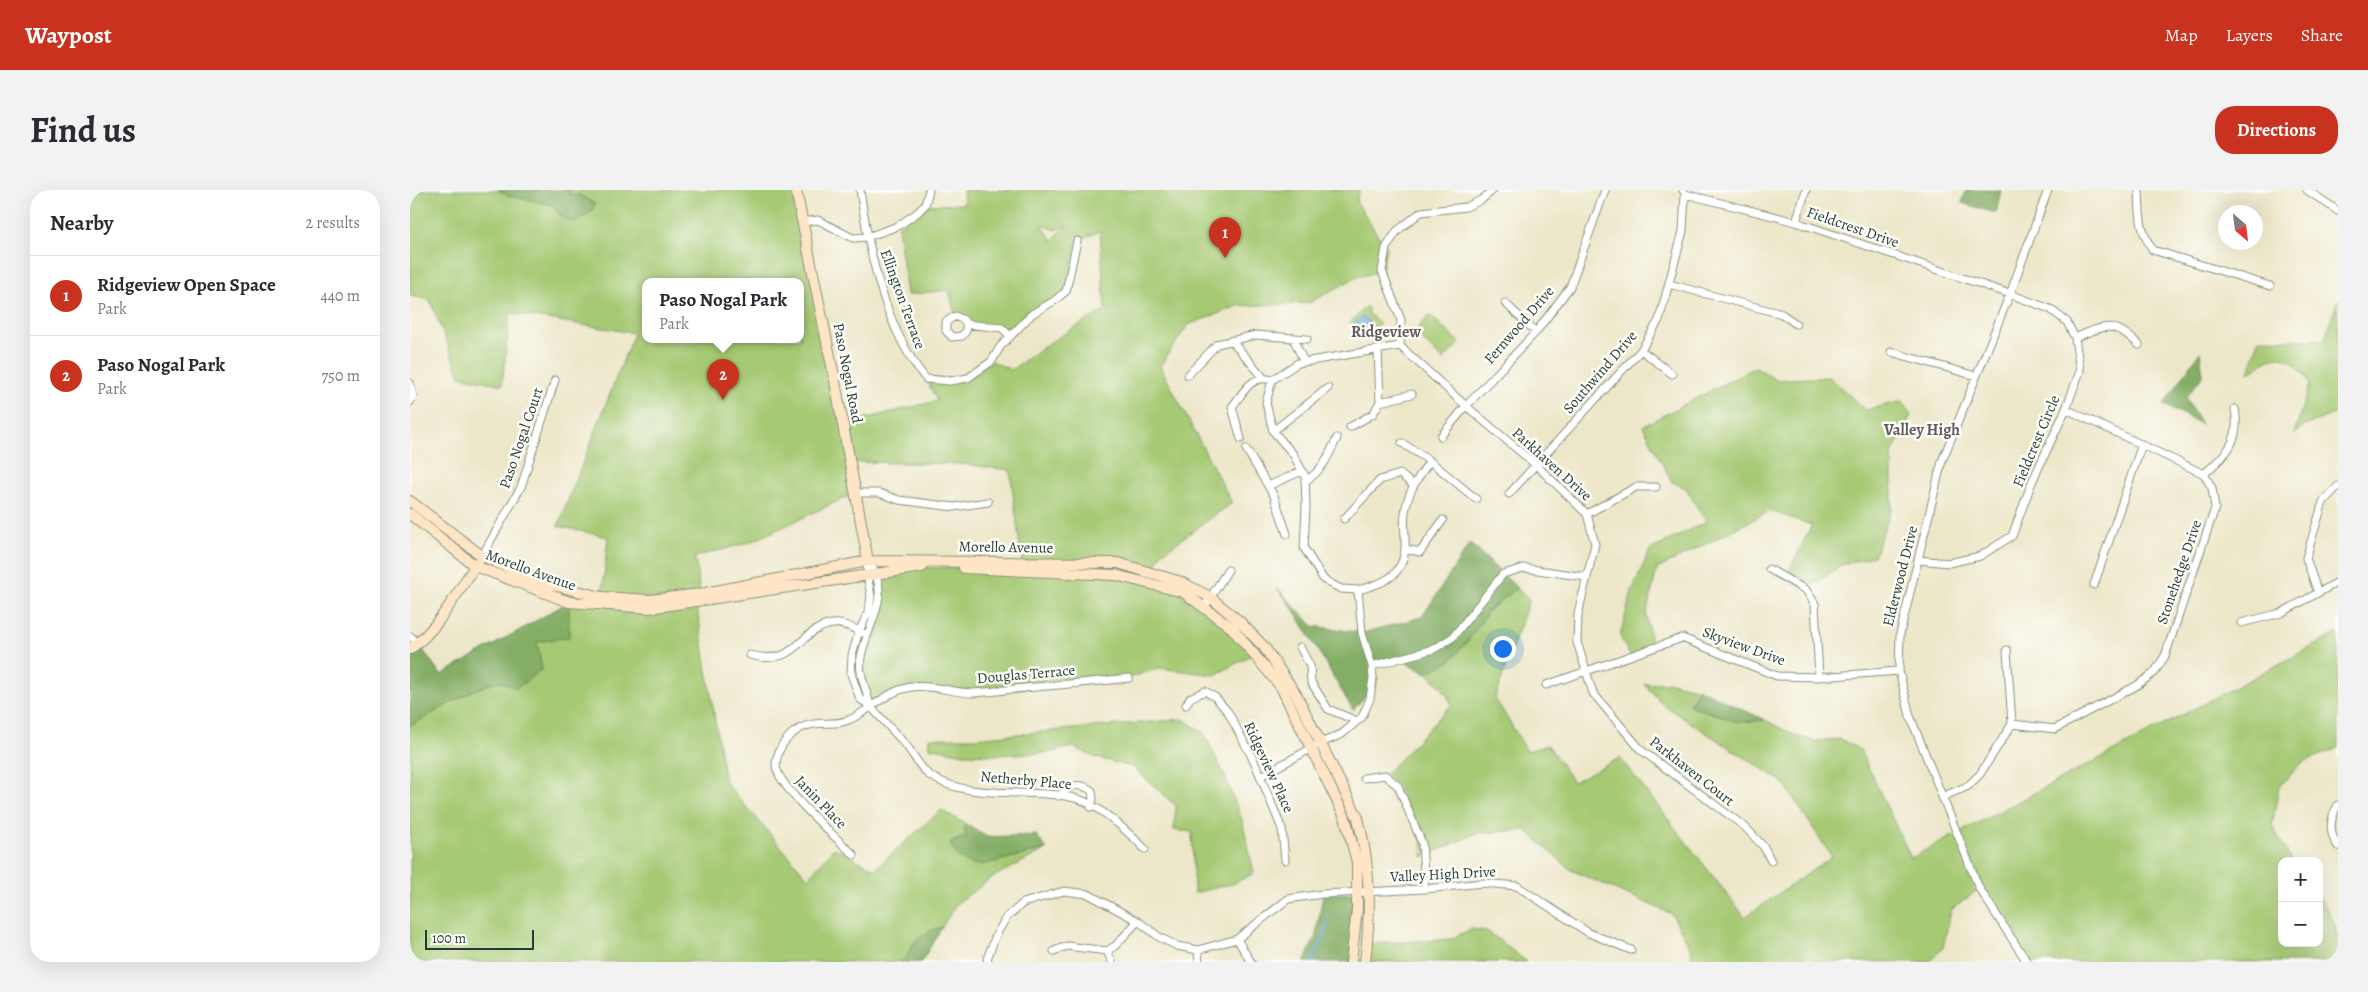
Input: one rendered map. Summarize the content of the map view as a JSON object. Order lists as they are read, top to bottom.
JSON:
{
  "streets": {
    "street": [
      "Fieldcrest Drive",
      "Ellington Terrace",
      "Fernwood Drive",
      "Southwind Drive",
      "Paso Nogal Road",
      "Paso Nogal Court",
      "Fieldcrest Circle",
      "Parkhaven Drive",
      "Morello Avenue",
      "Stonehedge Drive",
      "Elderwood Drive",
      "Skyview Drive",
      "Douglas Terrace",
      "Ridgeview Place",
      "Parkhaven Court",
      "Netherby Place",
      "Janin Place",
      "Valley High Drive"
    ]
  },
  "crossings": [
    ["Fieldcrest Drive", "Southwind Drive"],
    ["Fieldcrest Drive", "Fieldcrest Circle"],
    ["Fieldcrest Drive", "Elderwood Drive"],
    ["Fernwood Drive", "Parkhaven Drive"],
    ["Southwind Drive", "Parkhaven Drive"],
    ["Paso Nogal Road", "Morello Avenue"],
    ["Paso Nogal Road", "Netherby Place"],
    ["Paso Nogal Court", "Morello Avenue"],
    ["Fieldcrest Circle", "Elderwood Drive"],
    ["Parkhaven Drive", "Skyview Drive"],
    ["Parkhaven Drive", "Parkhaven Court"],
    ["Morello Avenue", "Netherby Place"],
    ["Morello Avenue", "Valley High Drive"],
    ["Elderwood Drive", "Skyview Drive"],
    ["Skyview Drive", "Parkhaven Court"],
    ["Douglas Terrace", "Netherby Place"],
    ["Douglas Terrace", "Janin Place"],
    ["Netherby Place", "Janin Place"]
  ],
  "districts": ["Ridgeview", "Valley High"],
  "scale_bar": "100 m",
  "north": "bottom right",
  "page": {
    "header": "Waypost",
    "nav": ["Map", "Layers", "Share"],
    "title": "Find us",
    "buttons": "Directions",
    "heading": ["Nearby", "2 results"],
    "pins": ["1", "2"],
    "list": [
      {
        "mark": "1",
        "name": "Ridgeview Open Space",
        "note": "Park",
        "value": "440 m"
      },
      {
        "mark": "2",
        "name": "Paso Nogal Park",
        "note": "Park",
        "value": "750 m"
      }
    ],
    "popup": ["Paso Nogal Park", "Park"],
    "map_buttons": ["+", "−"],
    "scale": "100 m"
  }
}
